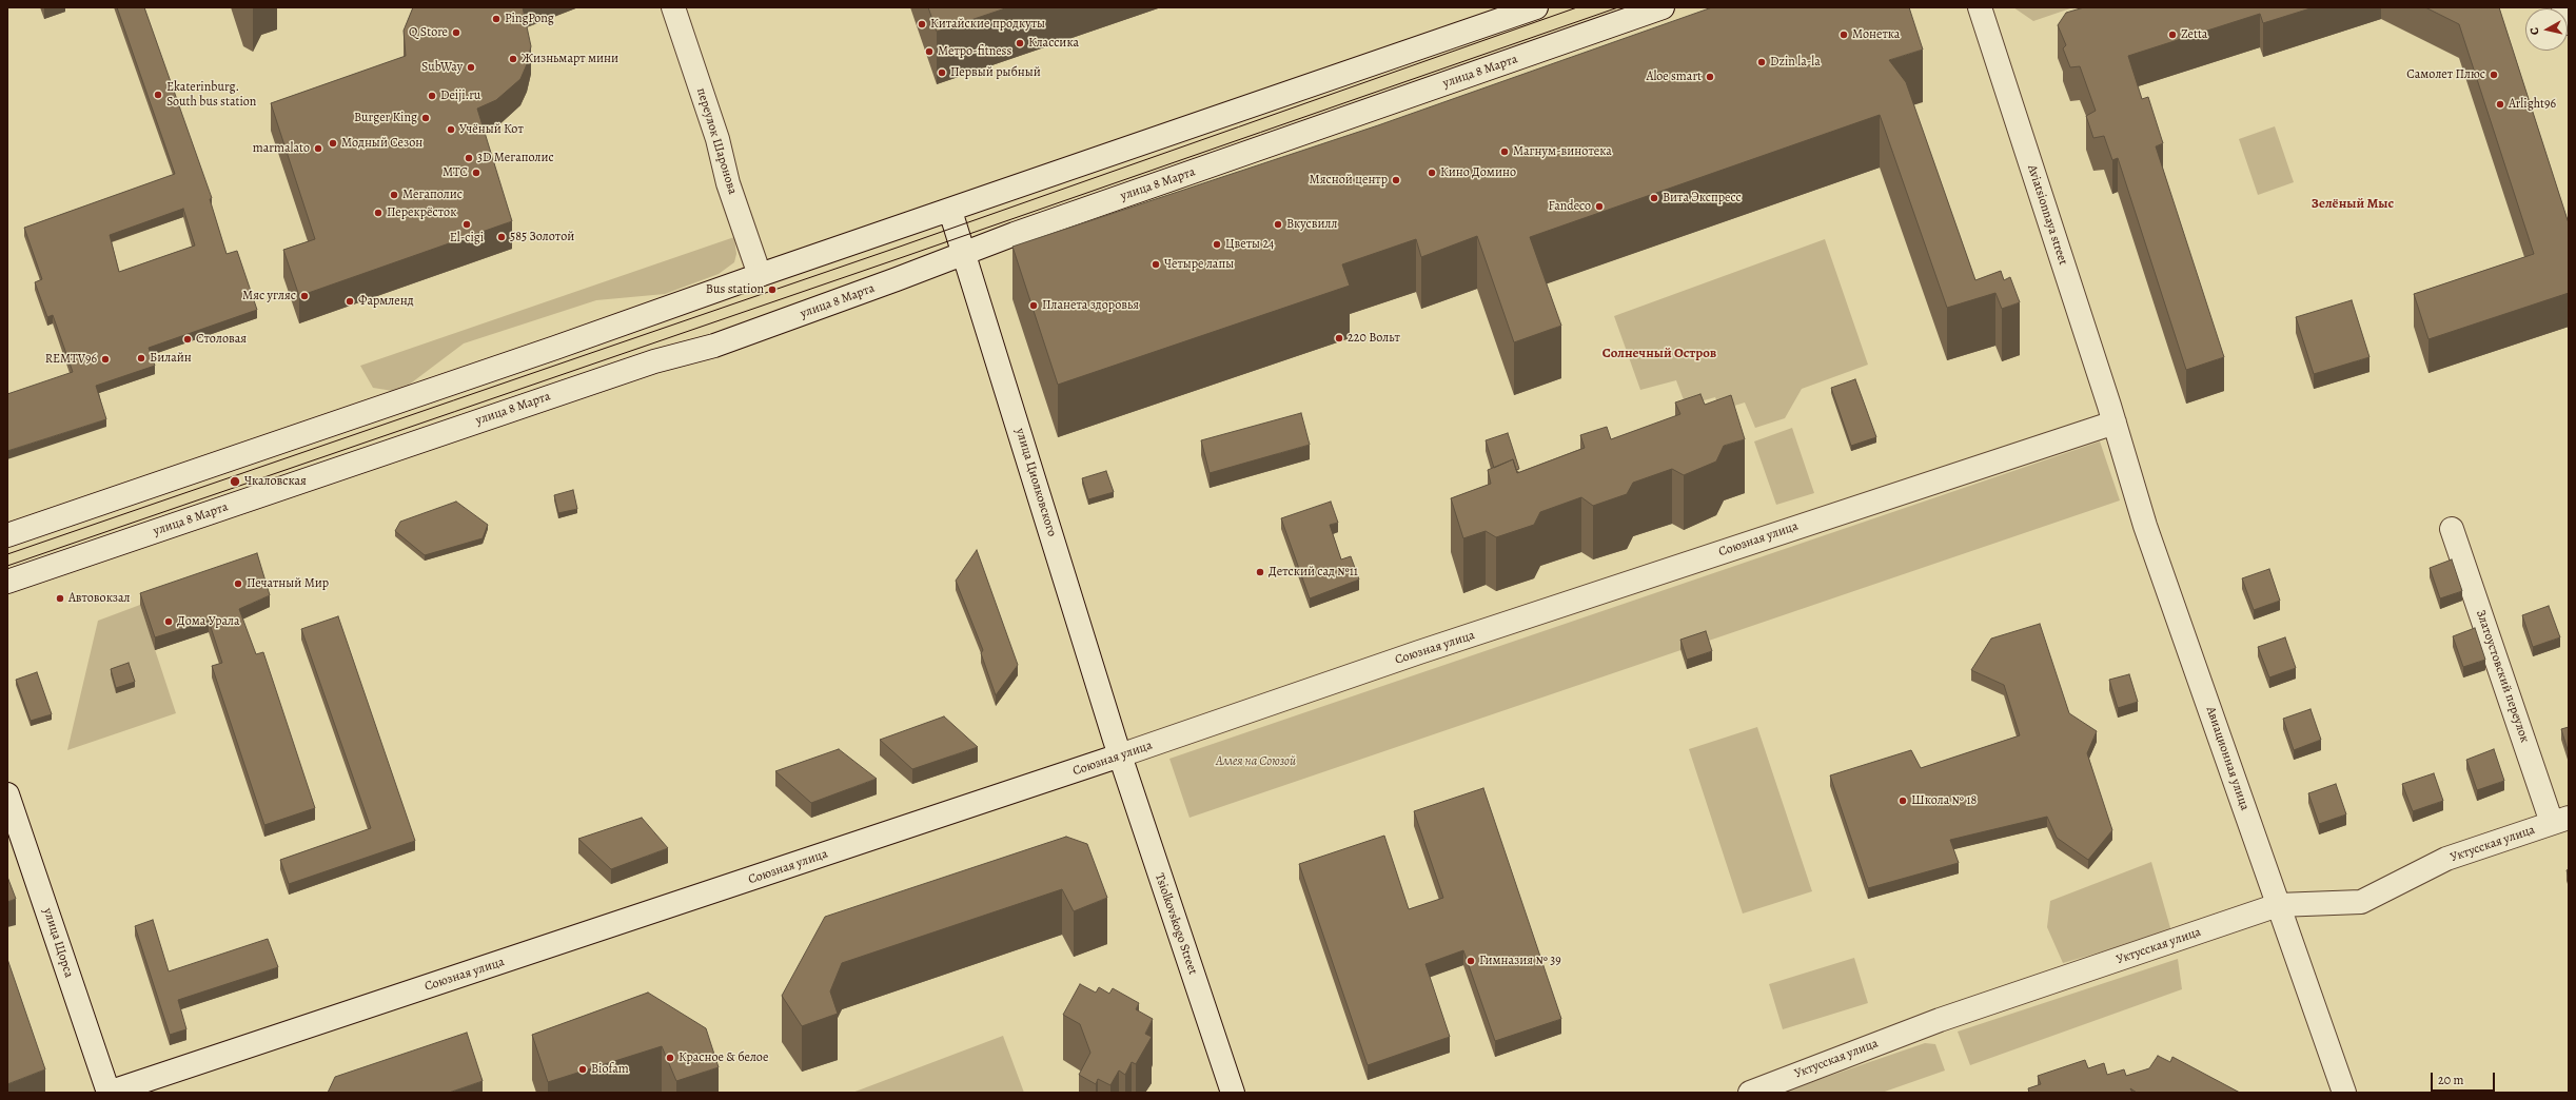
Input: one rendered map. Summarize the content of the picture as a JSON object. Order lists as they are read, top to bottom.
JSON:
{
  "streets": {
    "street": [
      "улица 8 Марта",
      "переулок Шаронова",
      "Aviatsionnaya street",
      "улица Циолковского",
      "Союзная улица",
      "Златоустовский переулок",
      "Авиационная улица",
      "Уктусская улица",
      "Tsiolkovskogo Street",
      "улица Щорса"
    ]
  },
  "crossings": [
    ["улица 8 Марта", "улица Циолковского"],
    ["Aviatsionnaya street", "Союзная улица"],
    ["Aviatsionnaya street", "Авиационная улица"],
    ["улица Циолковского", "Союзная улица"],
    ["улица Циолковского", "Tsiolkovskogo Street"],
    ["Союзная улица", "Авиационная улица"],
    ["Союзная улица", "Tsiolkovskogo Street"],
    ["Союзная улица", "улица Щорса"],
    ["Златоустовский переулок", "Уктусская улица"],
    ["Авиационная улица", "Уктусская улица"]
  ],
  "districts": ["Зелёный Мыс", "Солнечный Остров"],
  "parks": ["Аллея на Союзой"],
  "places": [
    "PingPong",
    "Китайские продкуты",
    "Q Store",
    "Монетка",
    "Zetta",
    "Классика",
    "Метро-fitness",
    "Жизньмарт мини",
    "Dzin la-la",
    "SubWay",
    "Первый рыбный",
    "Самолет Плюс",
    "Aloe smart",
    "Ekaterinburg. South bus station",
    "Deiji.ru",
    "Arlight96",
    "Burger King",
    "Учёный Кот",
    "Модный Сезон",
    "marmalato",
    "Магнум-винотека",
    "3D Мегаполис",
    "МТС",
    "Кино Домино",
    "Мясной центр",
    "Мегаполис",
    "Вита Экспресс",
    "Fandeco",
    "Перекрёсток",
    "El-cigi",
    "Вкусвилл",
    "585 Золотой",
    "Цветы 24",
    "Четыре лапы",
    "Bus station",
    "Мяс угляс",
    "Фармленд",
    "Планета здоровья",
    "220 Вольт",
    "Столовая",
    "Билайн",
    "REMTV96",
    "Чкаловская",
    "Детский сад №11",
    "Печатный Мир",
    "Автовокзал",
    "Дома Урала",
    "Школа № 18",
    "Гимназия № 39",
    "Красное & белое",
    "Biofam"
  ],
  "scale_bar": "20 m",
  "north": "left"
}
